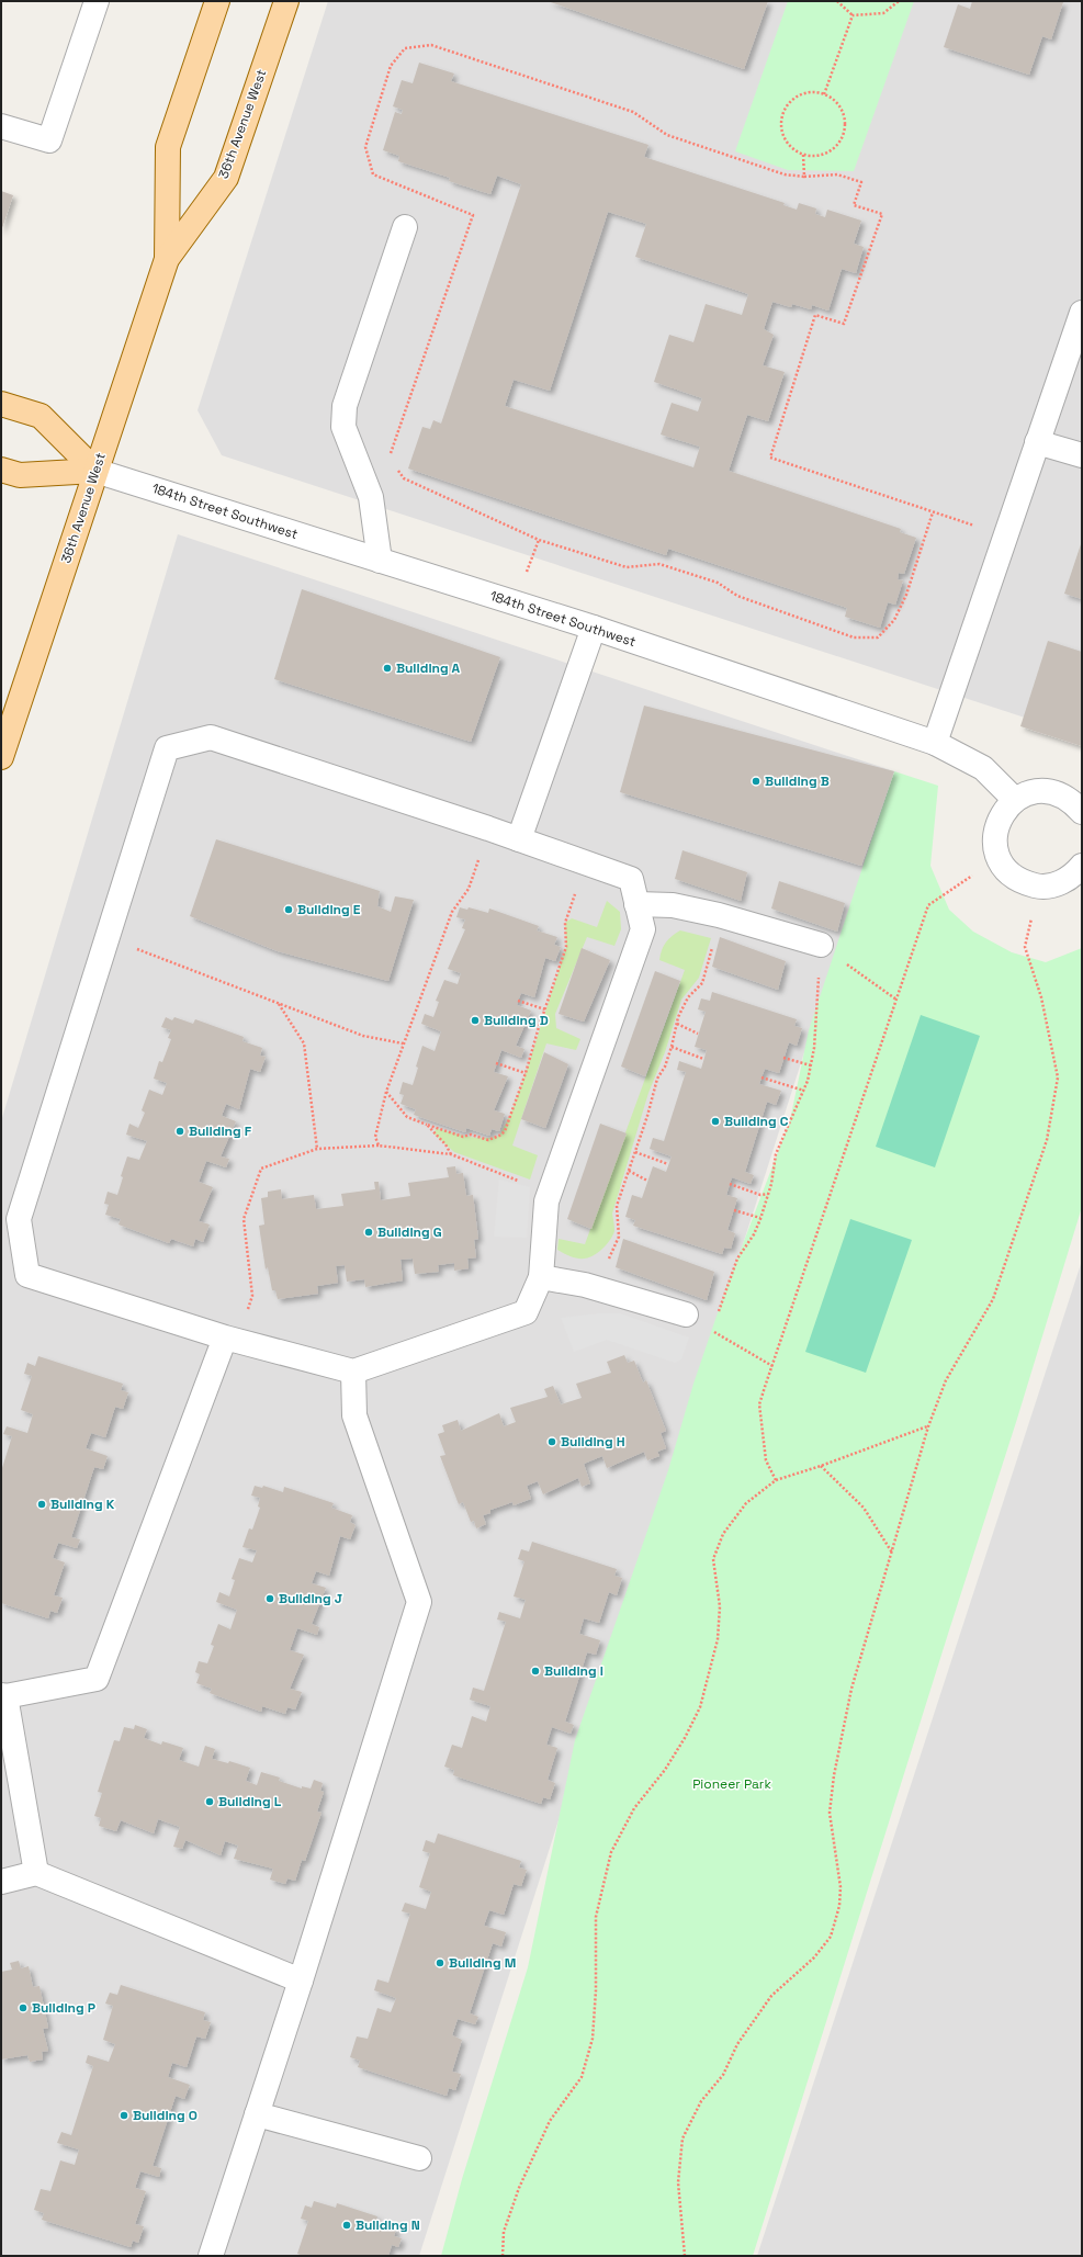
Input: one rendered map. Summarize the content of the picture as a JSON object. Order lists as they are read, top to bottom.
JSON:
{
  "streets": {
    "main road": ["36th Avenue West", "184th Street Southwest"]
  },
  "crossings": [
    ["36th Avenue West", "184th Street Southwest"]
  ],
  "parks": ["Pioneer Park"],
  "places": [
    "Building A",
    "Building B",
    "Building E",
    "Building D",
    "Building C",
    "Building F",
    "Building G",
    "Building H",
    "Building K",
    "Building J",
    "Building I",
    "Building L",
    "Building M",
    "Building P",
    "Building O",
    "Building N"
  ]
}
